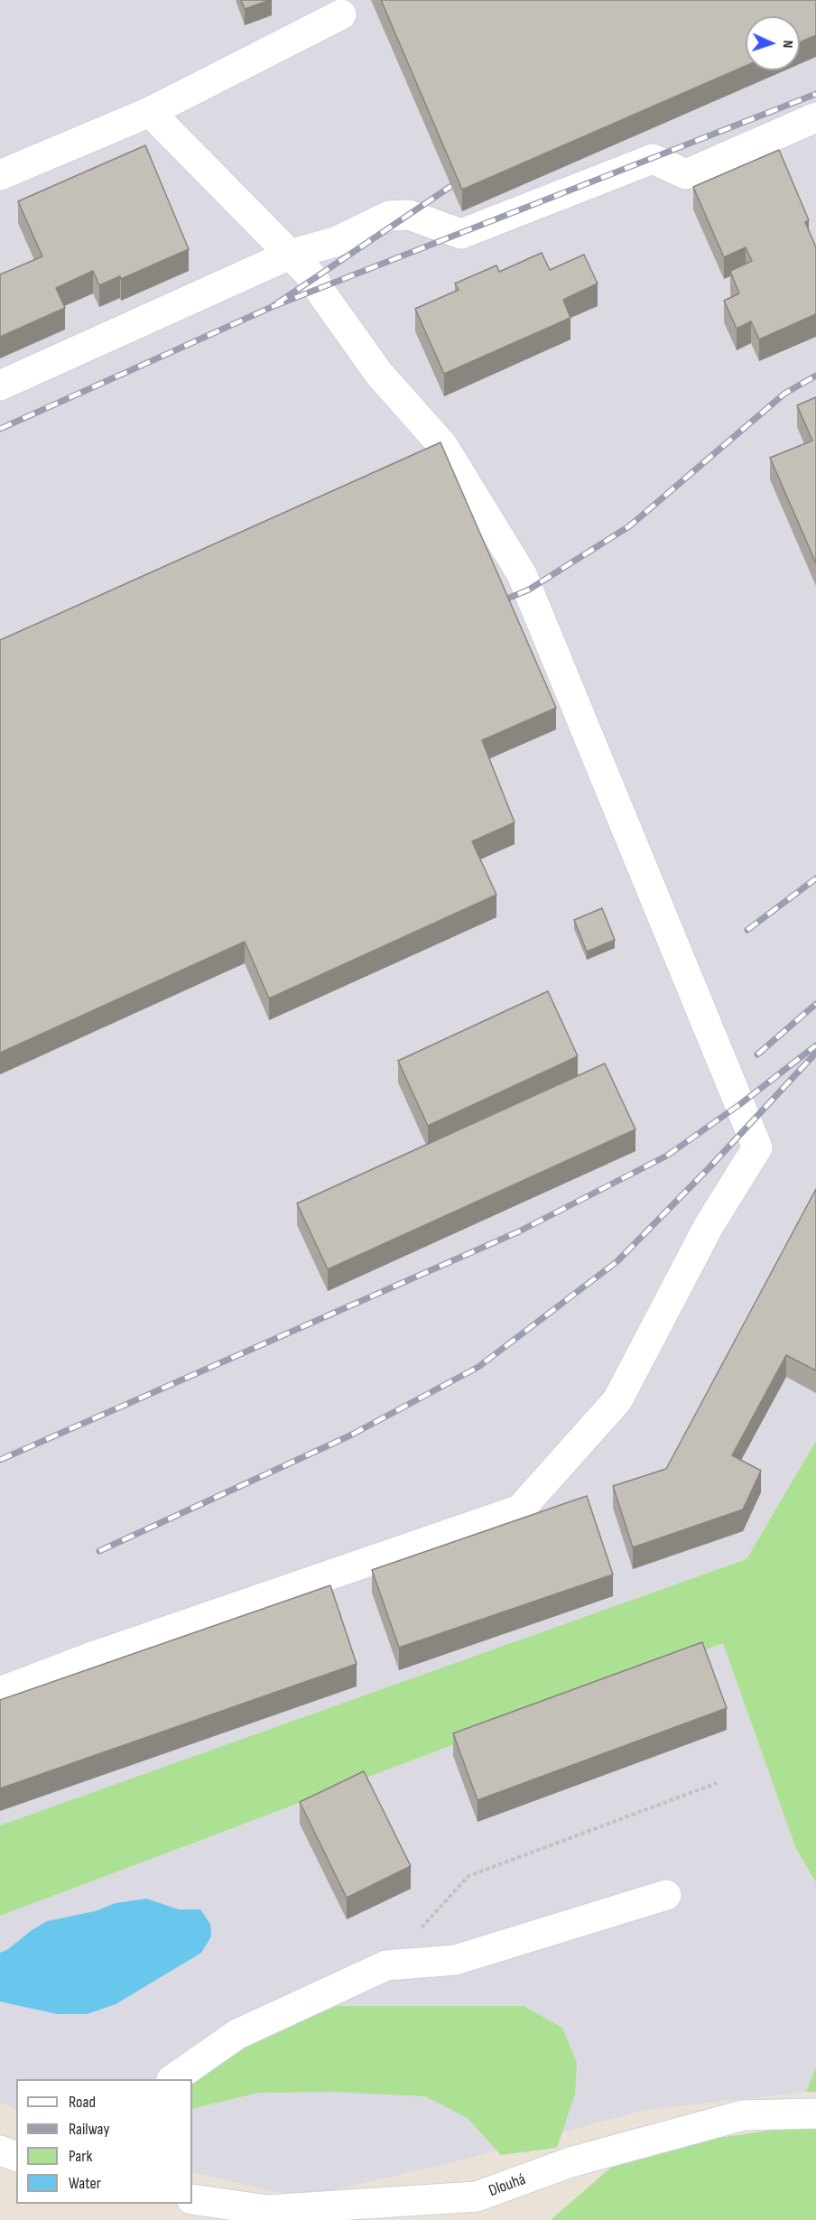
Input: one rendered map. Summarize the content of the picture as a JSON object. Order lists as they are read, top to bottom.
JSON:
{
  "streets": {
    "street": ["Dlouhá"]
  },
  "legend": [
    "Road",
    "Railway",
    "Park",
    "Water"
  ],
  "north": "right"
}
